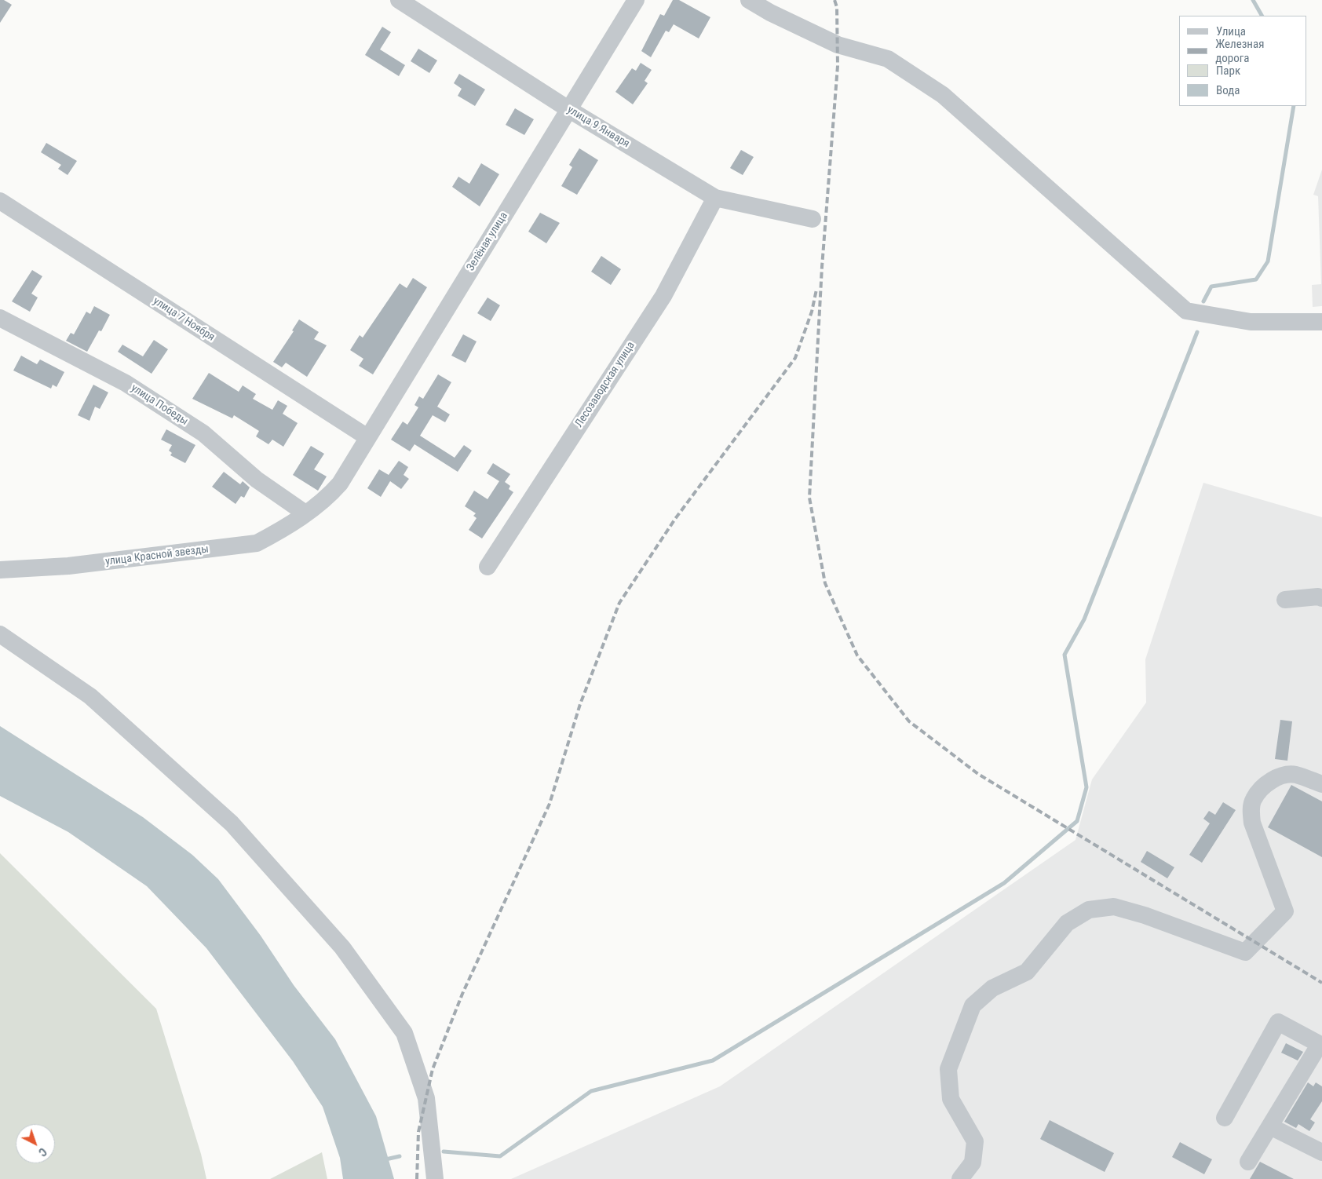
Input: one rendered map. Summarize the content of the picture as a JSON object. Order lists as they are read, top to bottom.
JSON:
{
  "streets": {
    "street": [
      "улица 9 Января",
      "Зелёная улица",
      "улица 7 Ноября",
      "Лесозаводская улица",
      "улица Победы",
      "улица Красной звезды"
    ]
  },
  "crossings": [
    ["улица 9 Января", "Зелёная улица"],
    ["улица 9 Января", "Лесозаводская улица"],
    ["Зелёная улица", "улица 7 Ноября"],
    ["Зелёная улица", "улица Красной звезды"],
    ["улица Победы", "улица Красной звезды"]
  ],
  "legend": [
    "Улица",
    "Железная дорога",
    "Парк",
    "Вода"
  ],
  "north": "bottom right"
}
